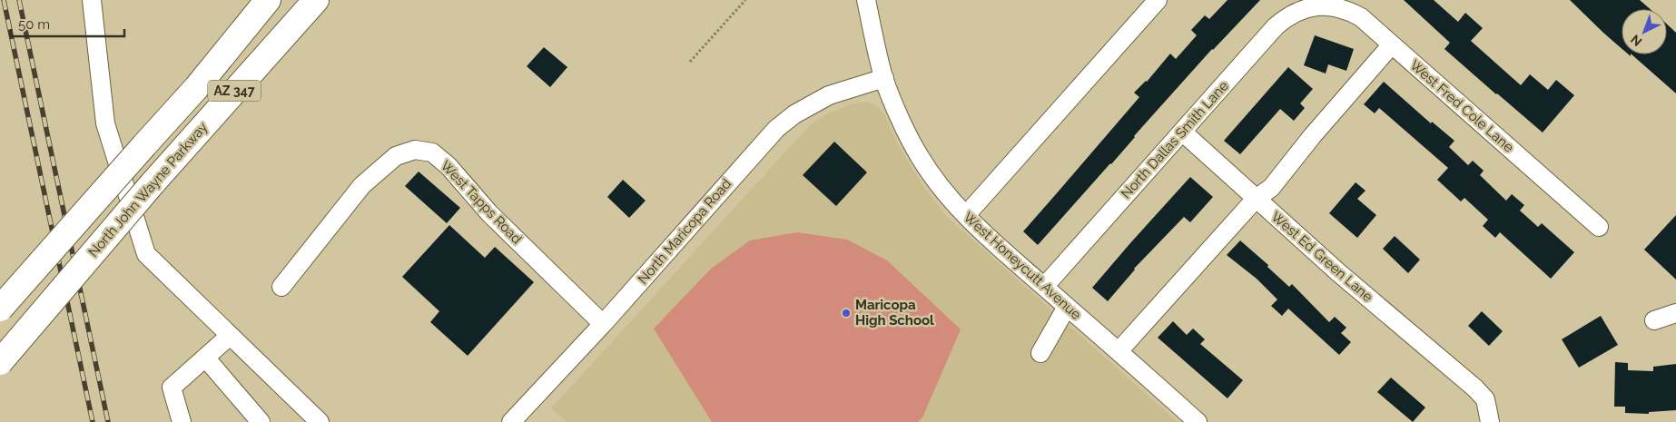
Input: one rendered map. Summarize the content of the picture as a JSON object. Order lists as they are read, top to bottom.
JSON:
{
  "streets": {
    "highway": ["AZ 347", "North John Wayne Parkway"],
    "street": [
      "West Fred Cole Lane",
      "North Dallas Smith Lane",
      "West Tapps Road",
      "North Maricopa Road",
      "West Ed Green Lane",
      "West Honeycutt Avenue"
    ]
  },
  "crossings": [
    ["West Fred Cole Lane", "North Dallas Smith Lane"],
    ["North Dallas Smith Lane", "West Ed Green Lane"],
    ["North Dallas Smith Lane", "West Honeycutt Avenue"],
    ["West Tapps Road", "North Maricopa Road"],
    ["North Maricopa Road", "West Honeycutt Avenue"]
  ],
  "places": ["Maricopa High School"],
  "scale_bar": "50 m",
  "north": "bottom left"
}
